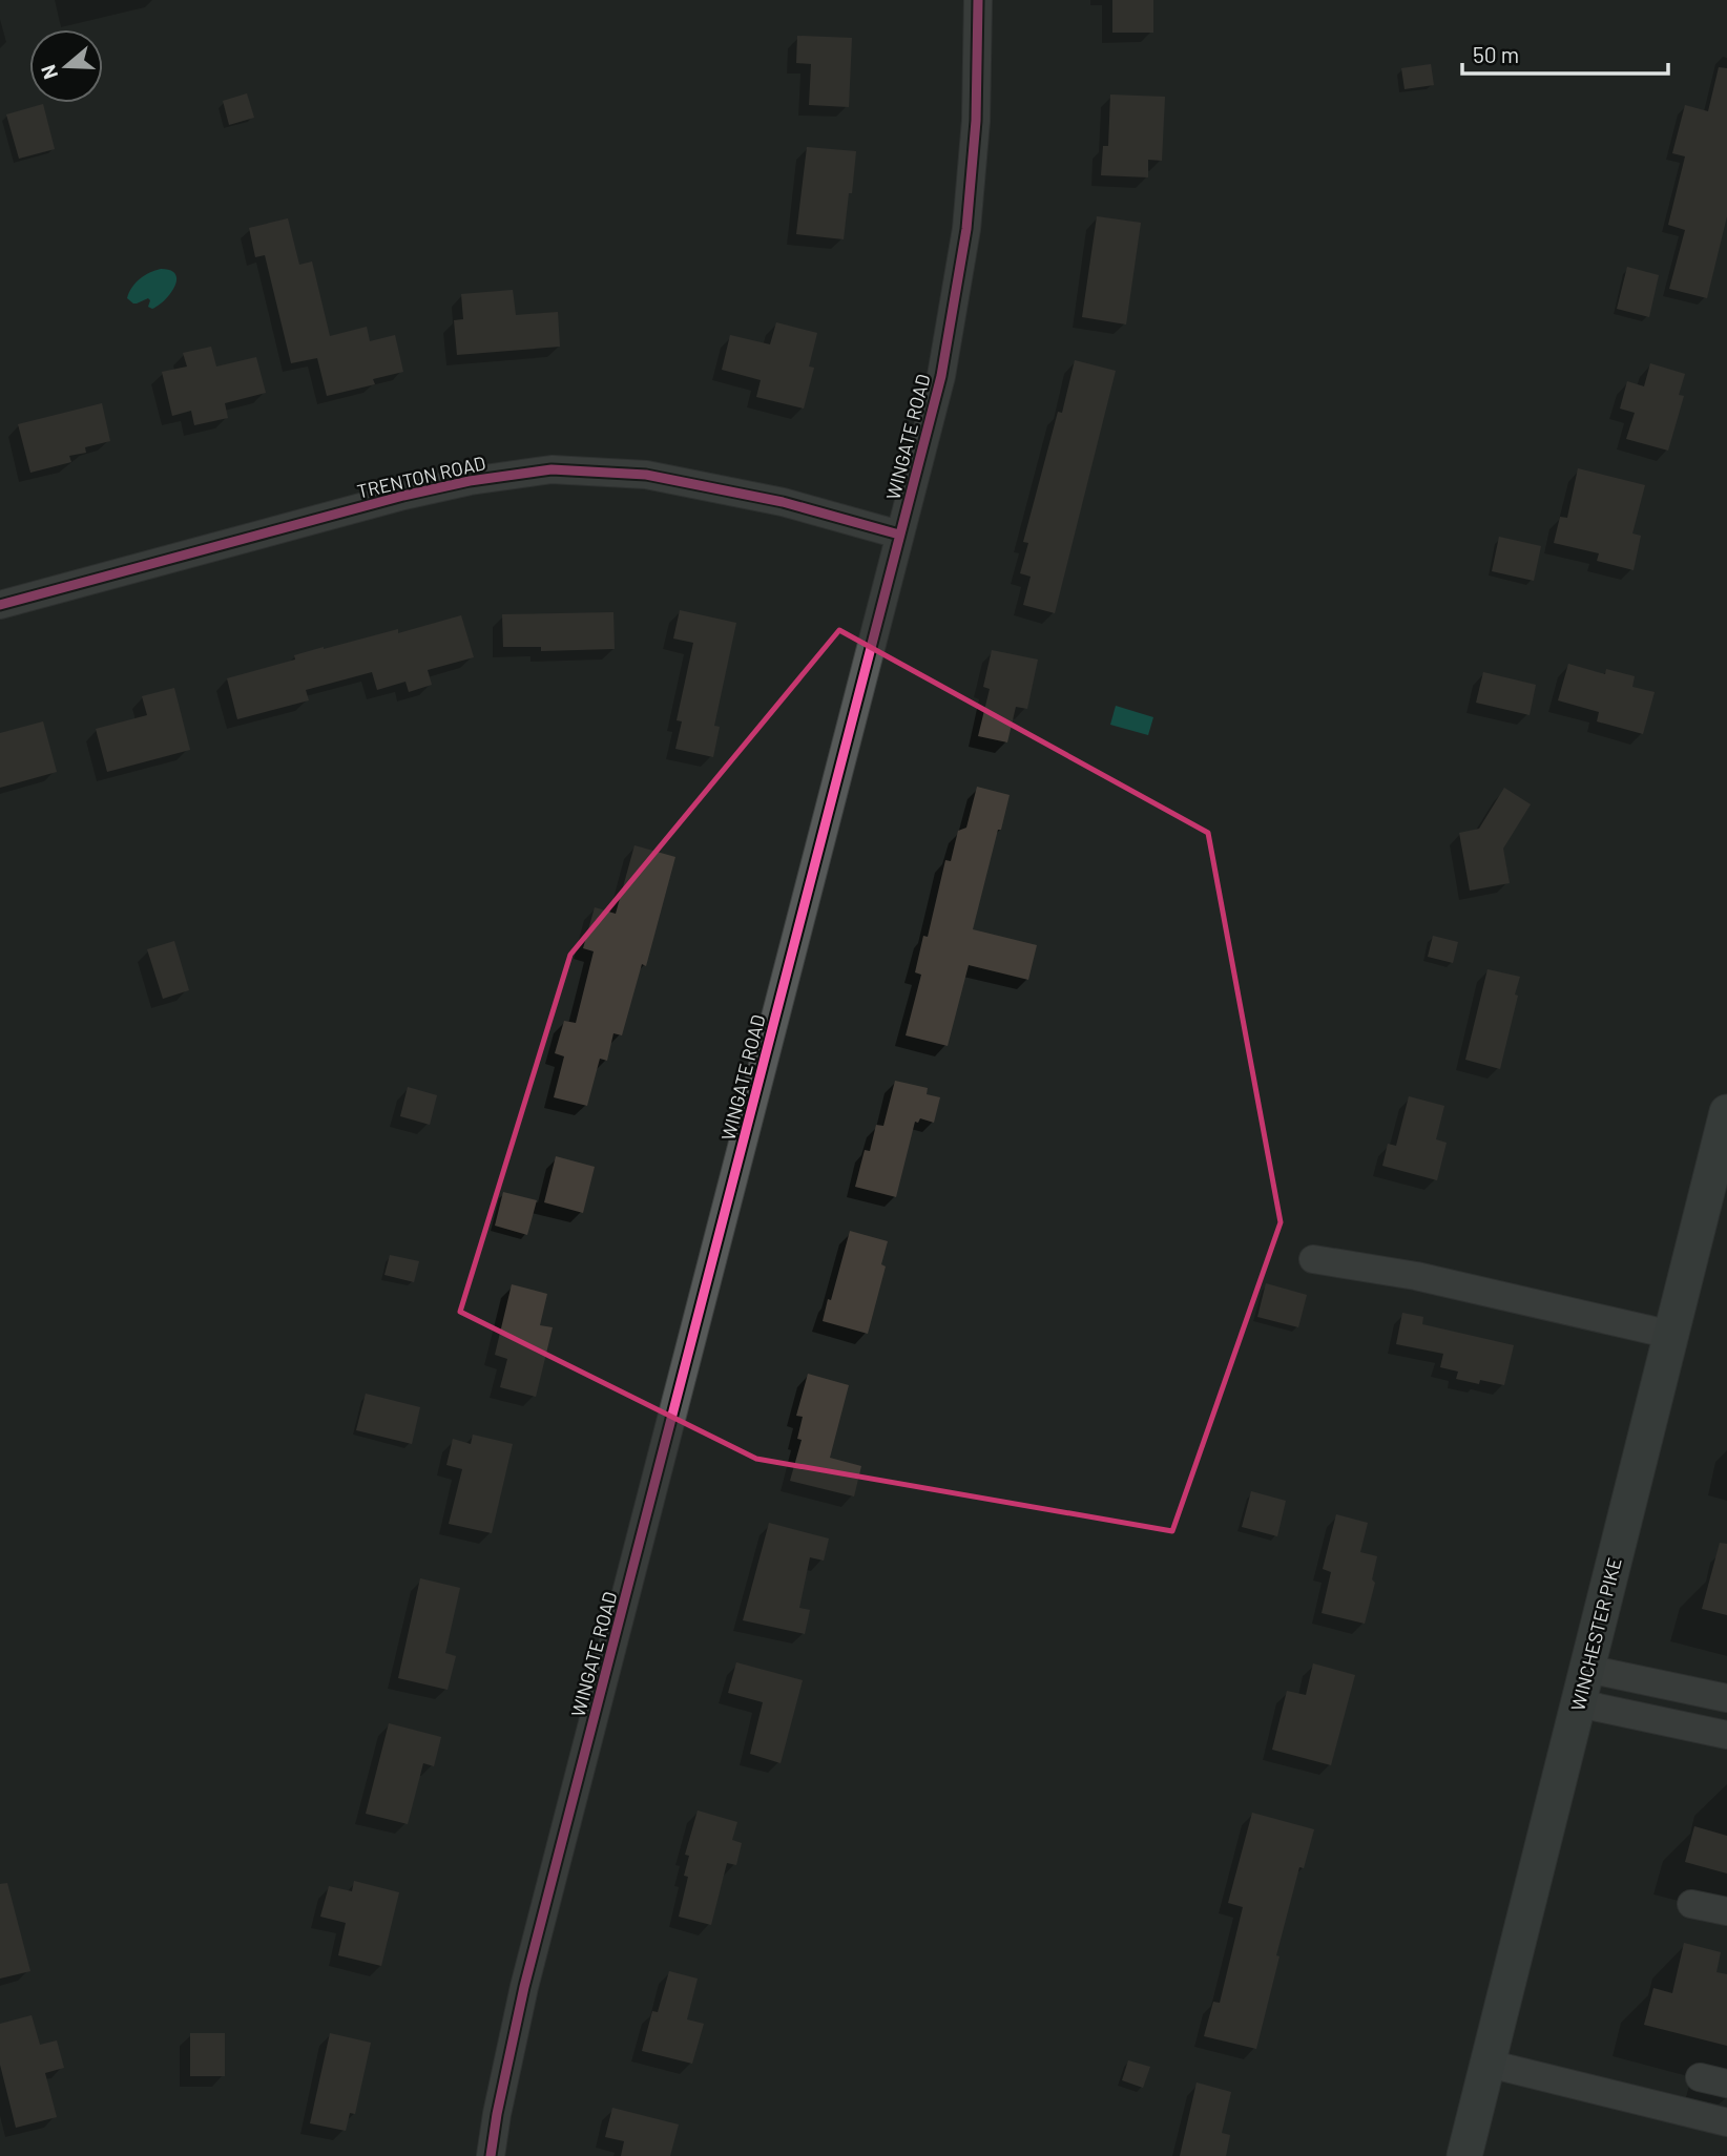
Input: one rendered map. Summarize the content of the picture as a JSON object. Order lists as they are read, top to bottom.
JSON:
{
  "streets": {
    "main road": ["WINCHESTER PIKE"],
    "street": ["WINGATE ROAD", "TRENTON ROAD"]
  },
  "crossings": [
    ["WINGATE ROAD", "TRENTON ROAD"]
  ],
  "scale_bar": "50 m",
  "north": "left"
}
